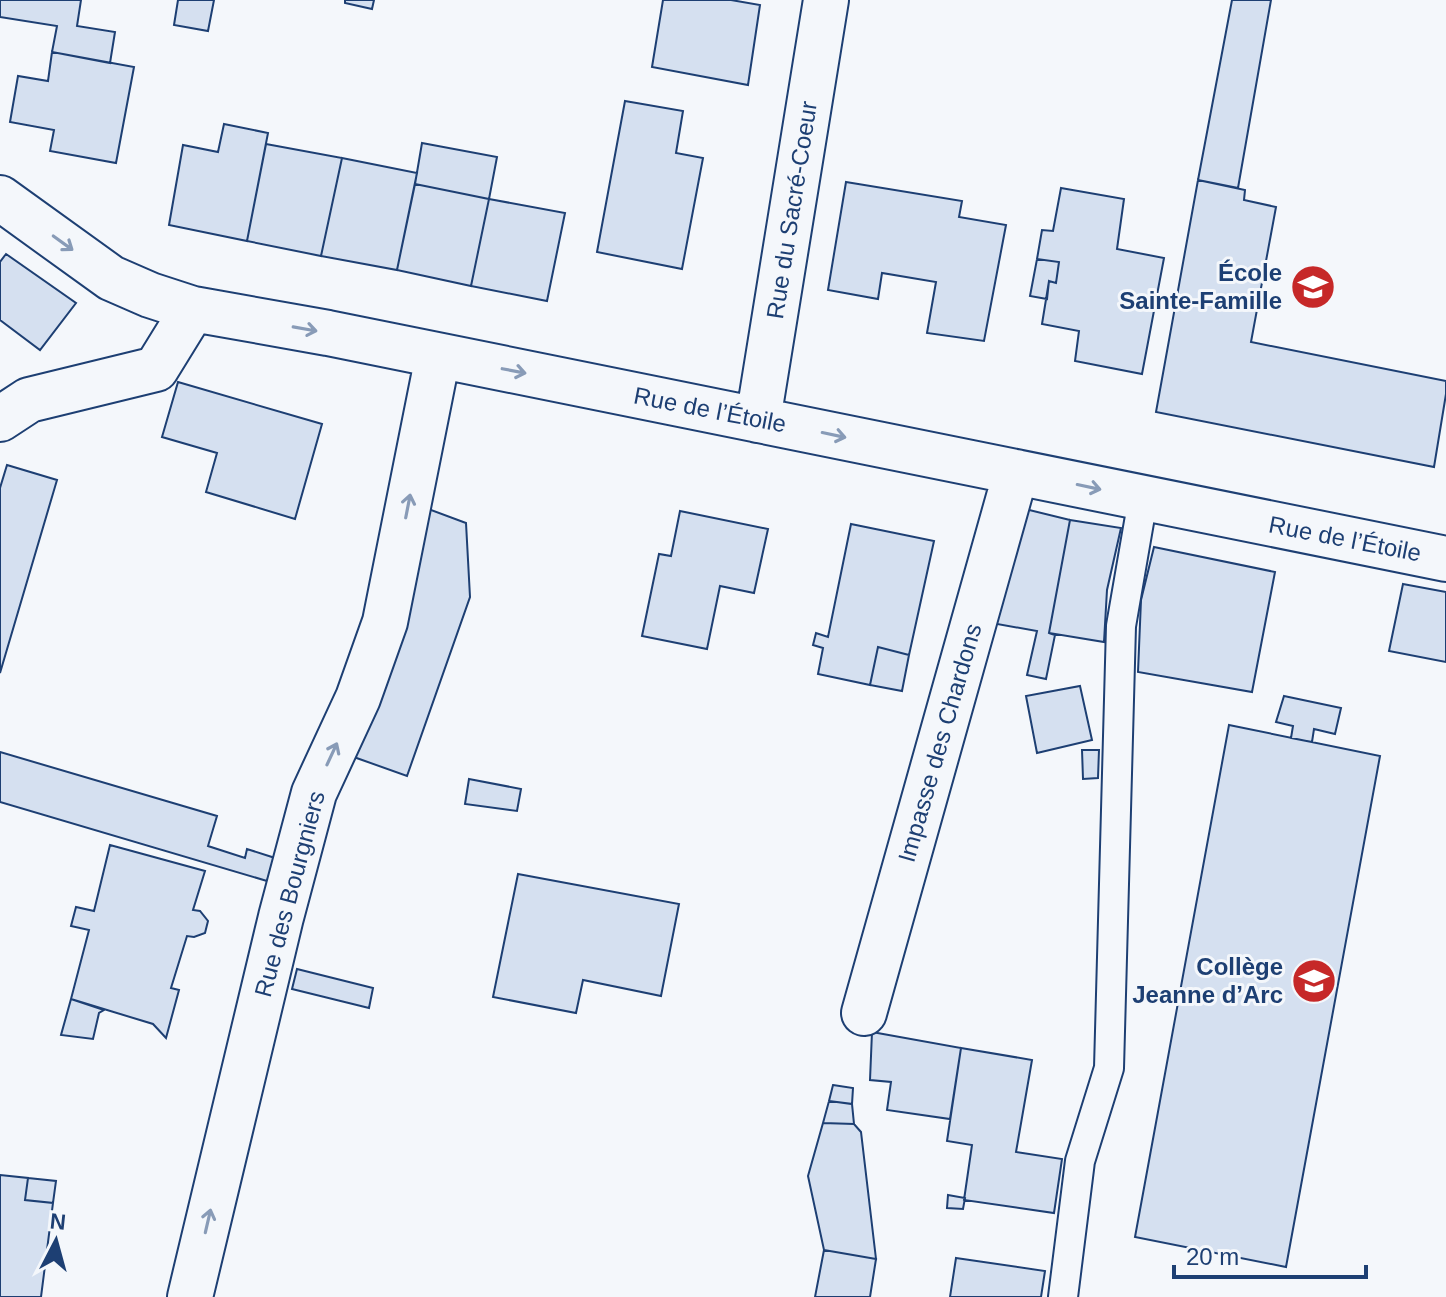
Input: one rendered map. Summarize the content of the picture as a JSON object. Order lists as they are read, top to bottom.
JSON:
{
  "streets": {
    "street": [
      "Rue du Sacré-Coeur",
      "Rue de l’Étoile",
      "Impasse des Chardons",
      "Rue des Bourgniers"
    ]
  },
  "crossings": [
    ["Rue du Sacré-Coeur", "Rue de l’Étoile"],
    ["Rue de l’Étoile", "Impasse des Chardons"],
    ["Rue de l’Étoile", "Rue des Bourgniers"]
  ],
  "one_way": ["Rue de l’Étoile", "Rue des Bourgniers"],
  "places": {
    "school or university": ["École Sainte-Famille", "Collège Jeanne d’Arc"]
  },
  "scale_bar": "20 m",
  "north": "top"
}
